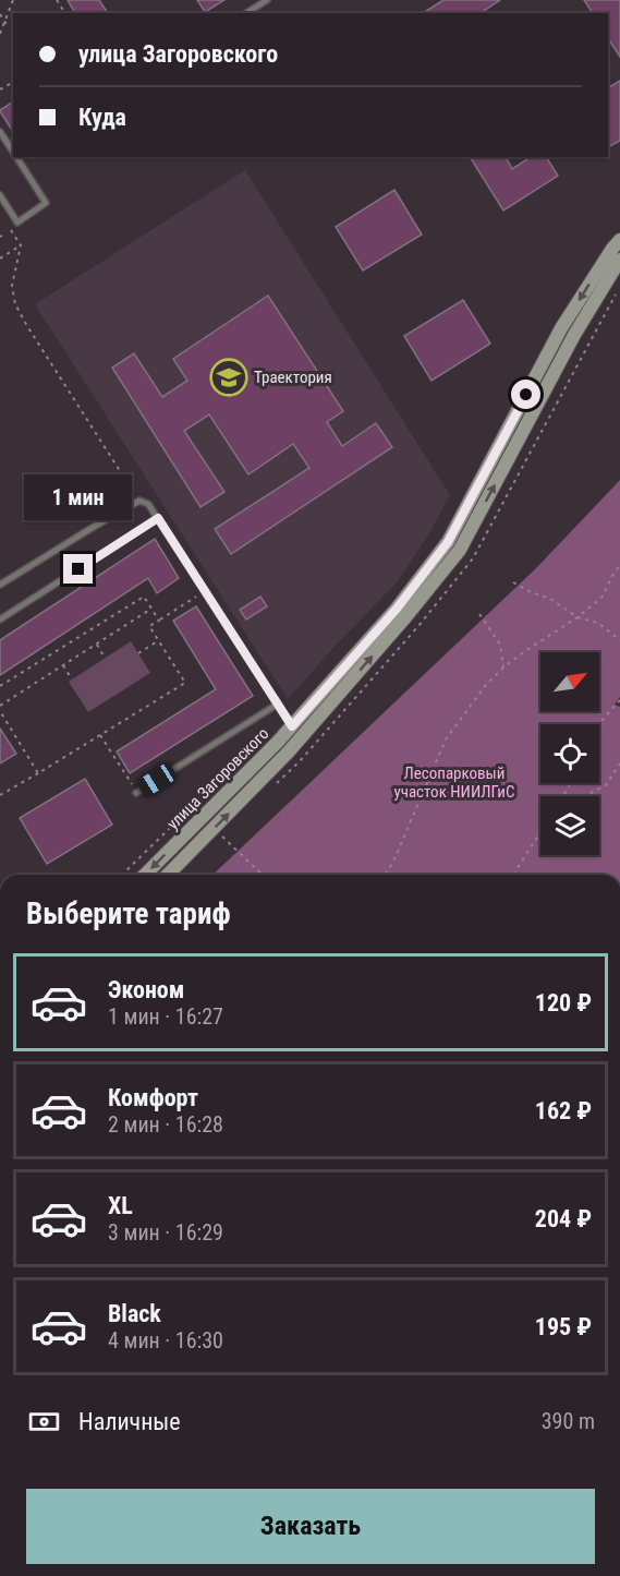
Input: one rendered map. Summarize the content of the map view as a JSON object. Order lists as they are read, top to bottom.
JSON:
{
  "streets": {
    "street": ["улица Загоровского"]
  },
  "parks": ["Лесопарковый участок НИИЛГиС"],
  "places": {
    "school or university": ["Траектория"]
  },
  "north": "top right",
  "page": {
    "banner": ["улица Загоровского", "Куда"],
    "bubble": "1 мин",
    "heading": "Выберите тариф",
    "list": [
      {
        "name": "Эконом",
        "note": "1 мин · 16:27",
        "value": "120 ₽"
      },
      {
        "name": "Комфорт",
        "note": "2 мин · 16:28",
        "value": "162 ₽"
      },
      {
        "name": "XL",
        "note": "3 мин · 16:29",
        "value": "204 ₽"
      },
      {
        "name": "Black",
        "note": "4 мин · 16:30",
        "value": "195 ₽"
      }
    ],
    "pay": ["Наличные", "390 m"],
    "buttons": "Заказать"
  }
}
